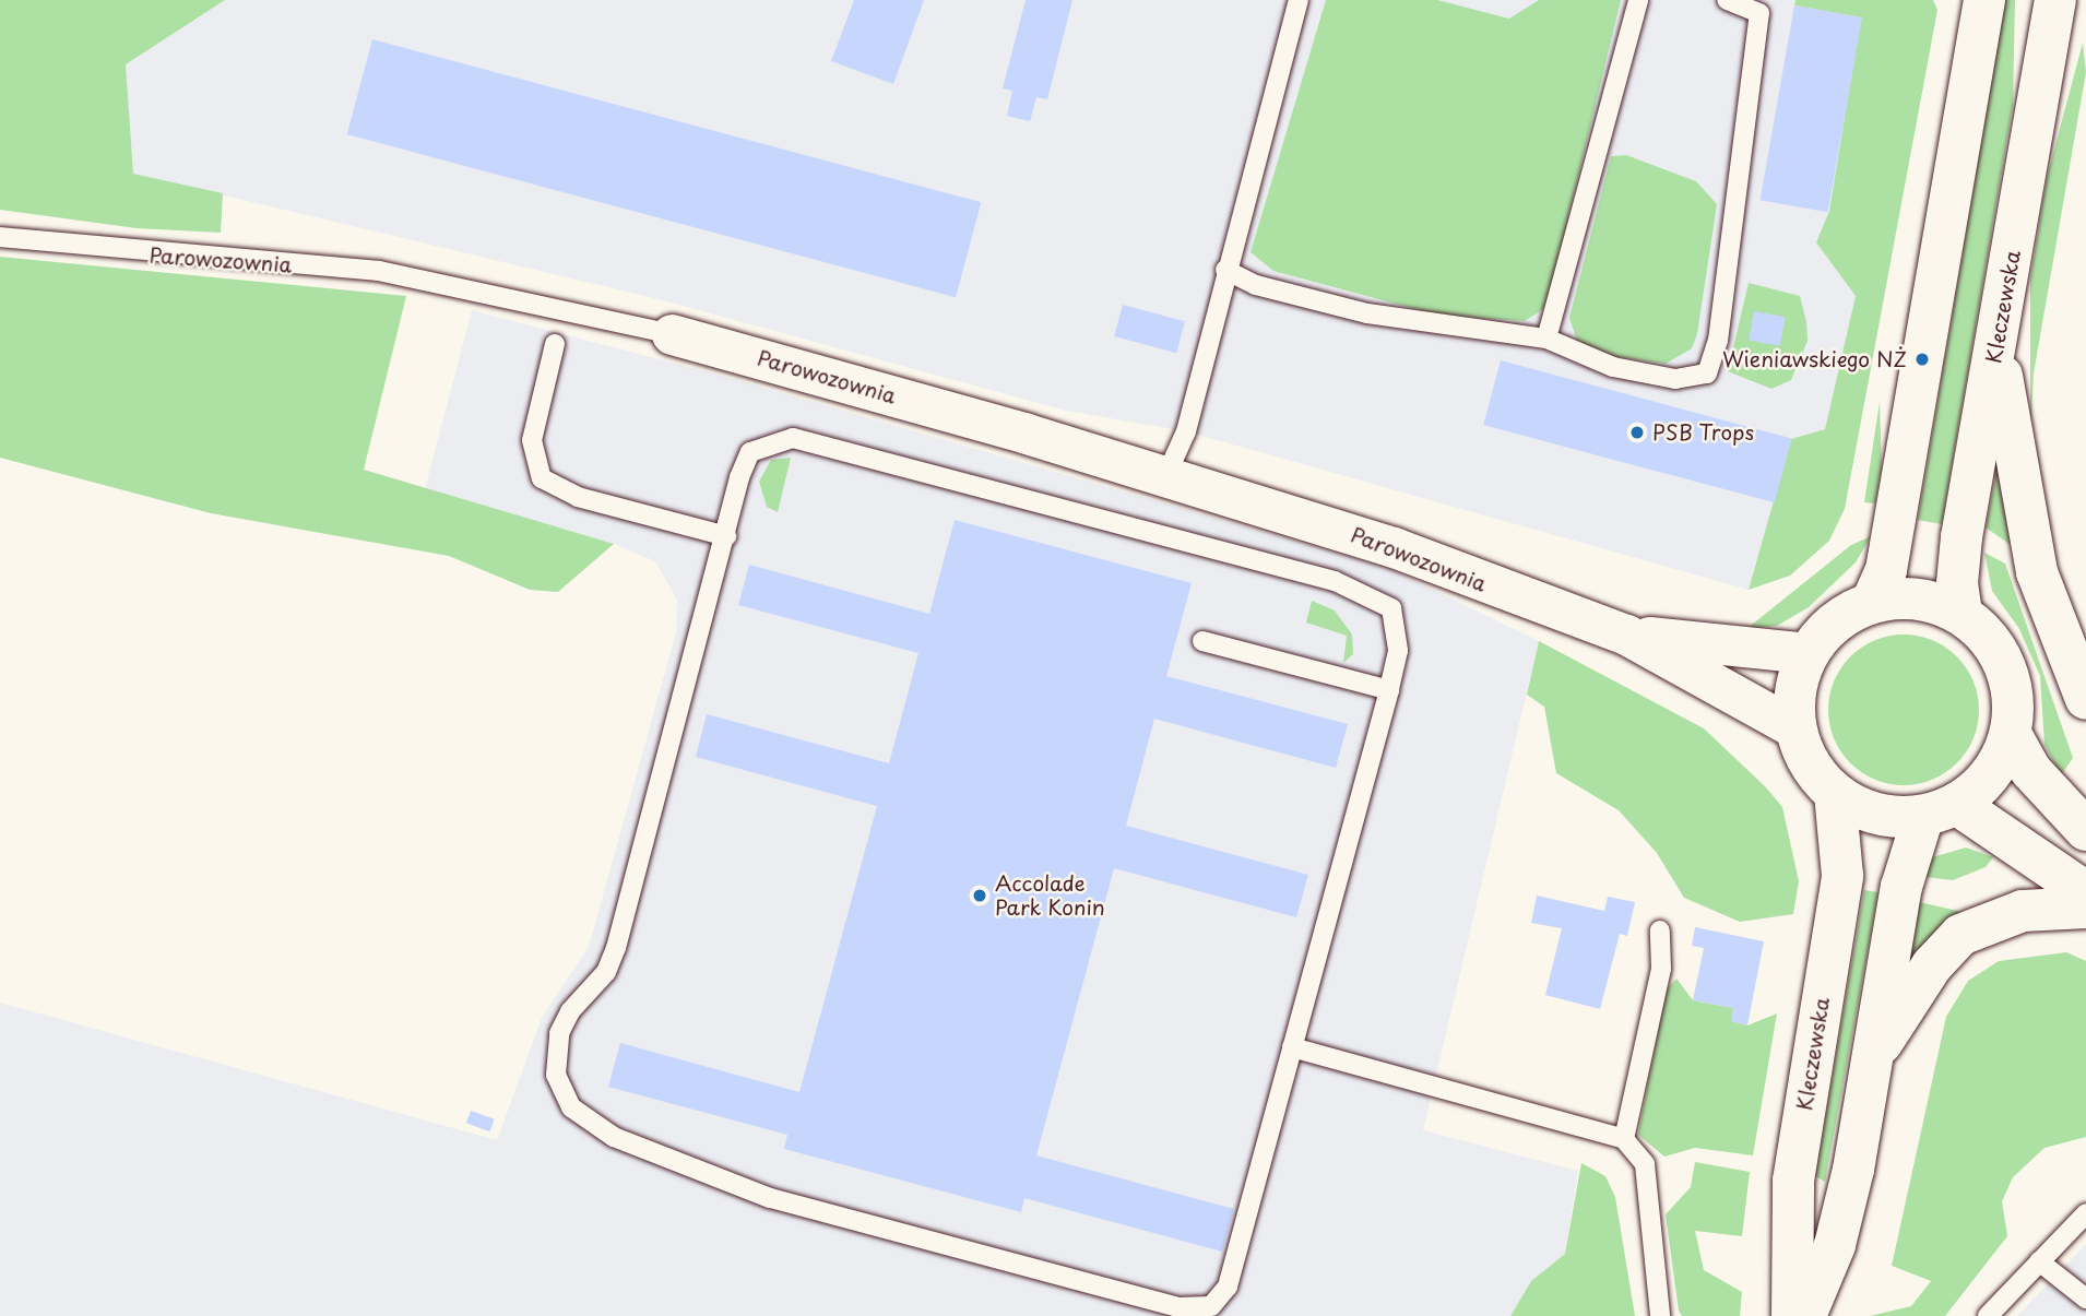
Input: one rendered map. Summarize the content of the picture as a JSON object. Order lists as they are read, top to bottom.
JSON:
{
  "streets": {
    "main road": ["Kleczewska"],
    "street": ["Parowozownia"]
  },
  "crossings": [
    ["Parowozownia", "Kleczewska"]
  ],
  "places": ["Wieniawskiego NŻ", "PSB Trops", "Accolade Park Konin"]
}
